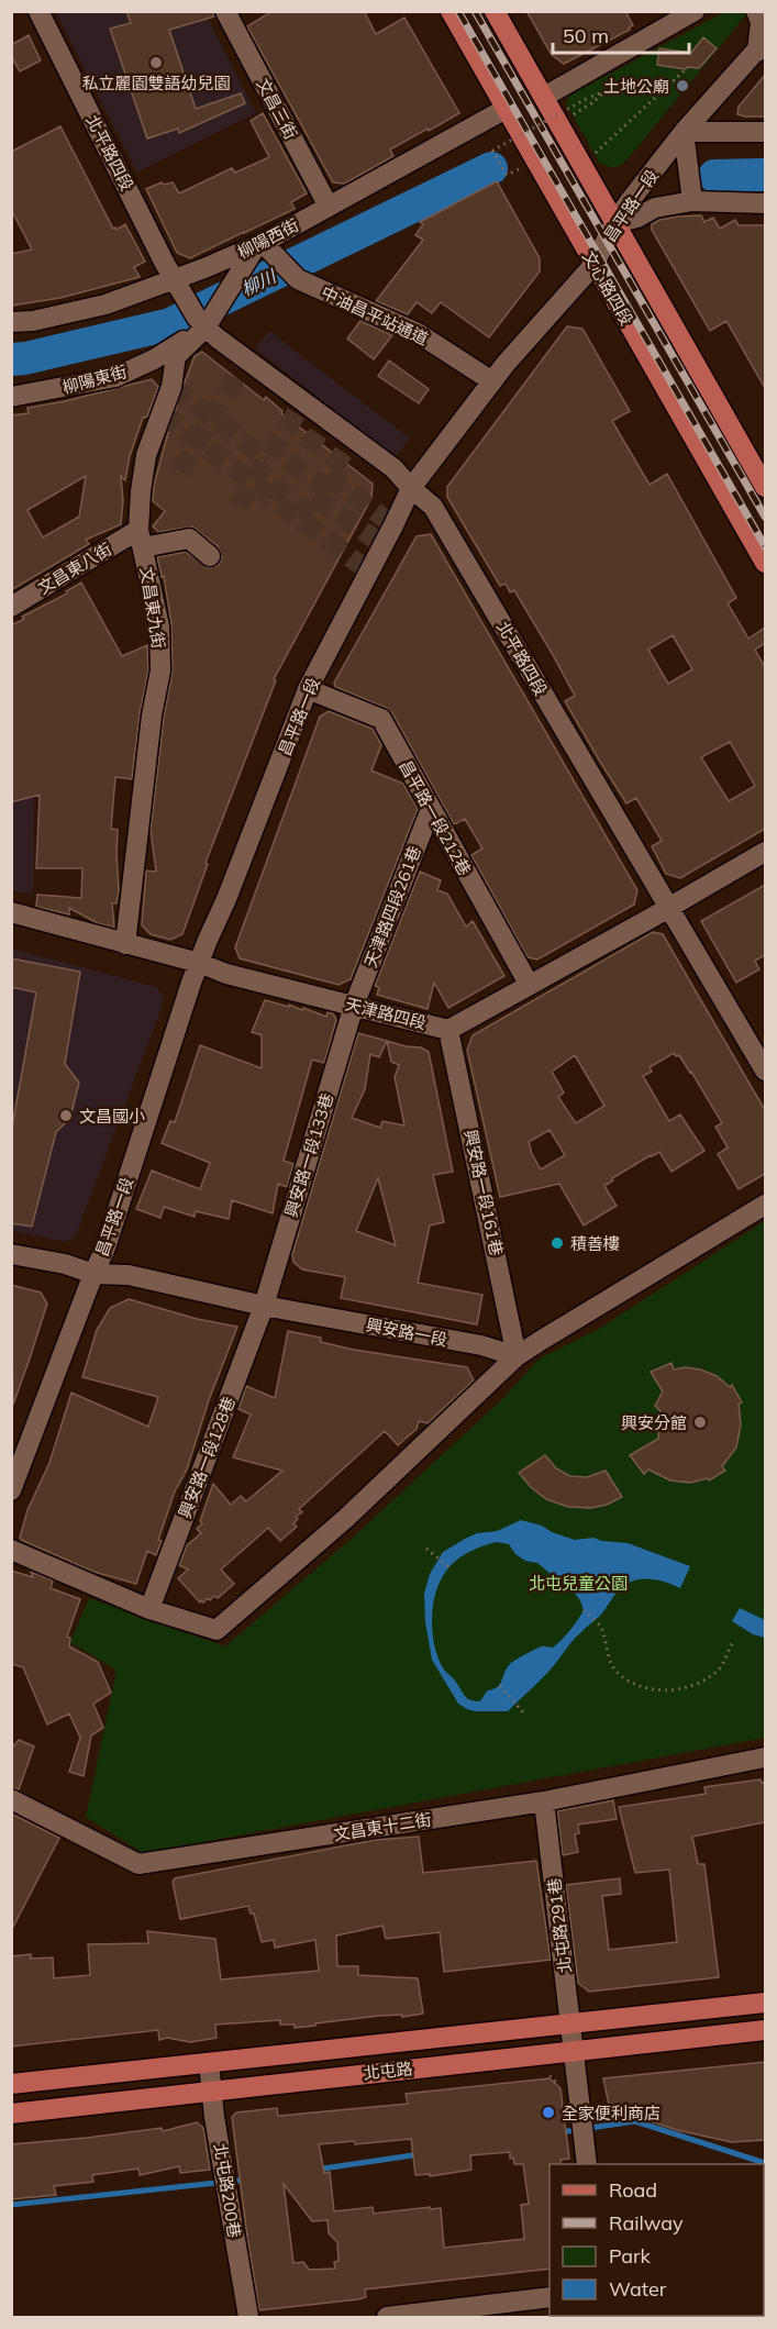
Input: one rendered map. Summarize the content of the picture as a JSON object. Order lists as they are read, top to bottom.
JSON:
{
  "streets": {
    "main road": ["文心路四段", "北屯路"],
    "street": [
      "文昌三街",
      "北平路四段",
      "昌平路一段",
      "柳陽西街",
      "中油昌平站通道",
      "柳陽東街",
      "文昌東八街",
      "文昌東九街",
      "昌平路一段212巷",
      "天津路四段261巷",
      "天津路四段",
      "興安路一段133巷",
      "興安路一段161巷",
      "興安路一段",
      "興安路一段128巷",
      "文昌東十二街",
      "北屯路291巷",
      "北屯路200巷"
    ]
  },
  "crossings": [
    ["文昌三街", "柳陽西街"],
    ["北平路四段", "昌平路一段"],
    ["北平路四段", "柳陽西街"],
    ["北平路四段", "柳陽東街"],
    ["北平路四段", "文昌東九街"],
    ["北平路四段", "天津路四段"],
    ["昌平路一段", "文心路四段"],
    ["昌平路一段", "中油昌平站通道"],
    ["昌平路一段", "昌平路一段212巷"],
    ["昌平路一段", "天津路四段"],
    ["昌平路一段", "興安路一段"],
    ["柳陽西街", "文心路四段"],
    ["柳陽西街", "中油昌平站通道"],
    ["柳陽東街", "文昌東九街"],
    ["文昌東八街", "文昌東九街"],
    ["文昌東九街", "天津路四段"],
    ["昌平路一段212巷", "天津路四段261巷"],
    ["昌平路一段212巷", "天津路四段"],
    ["天津路四段261巷", "天津路四段"],
    ["天津路四段261巷", "興安路一段133巷"],
    ["天津路四段", "興安路一段133巷"],
    ["天津路四段", "興安路一段161巷"],
    ["興安路一段133巷", "興安路一段"],
    ["興安路一段133巷", "興安路一段128巷"],
    ["興安路一段161巷", "興安路一段"],
    ["興安路一段", "興安路一段128巷"],
    ["文昌東十二街", "北屯路291巷"],
    ["北屯路291巷", "北屯路"],
    ["北屯路", "北屯路200巷"]
  ],
  "water": ["柳川"],
  "parks": ["北屯兒童公園"],
  "places": [
    "私立麗園雙語幼兒園",
    "土地公廟",
    "文昌國小",
    "積善樓",
    "興安分館",
    "全家便利商店"
  ],
  "legend": [
    "Road",
    "Railway",
    "Park",
    "Water"
  ],
  "scale_bar": "50 m"
}
